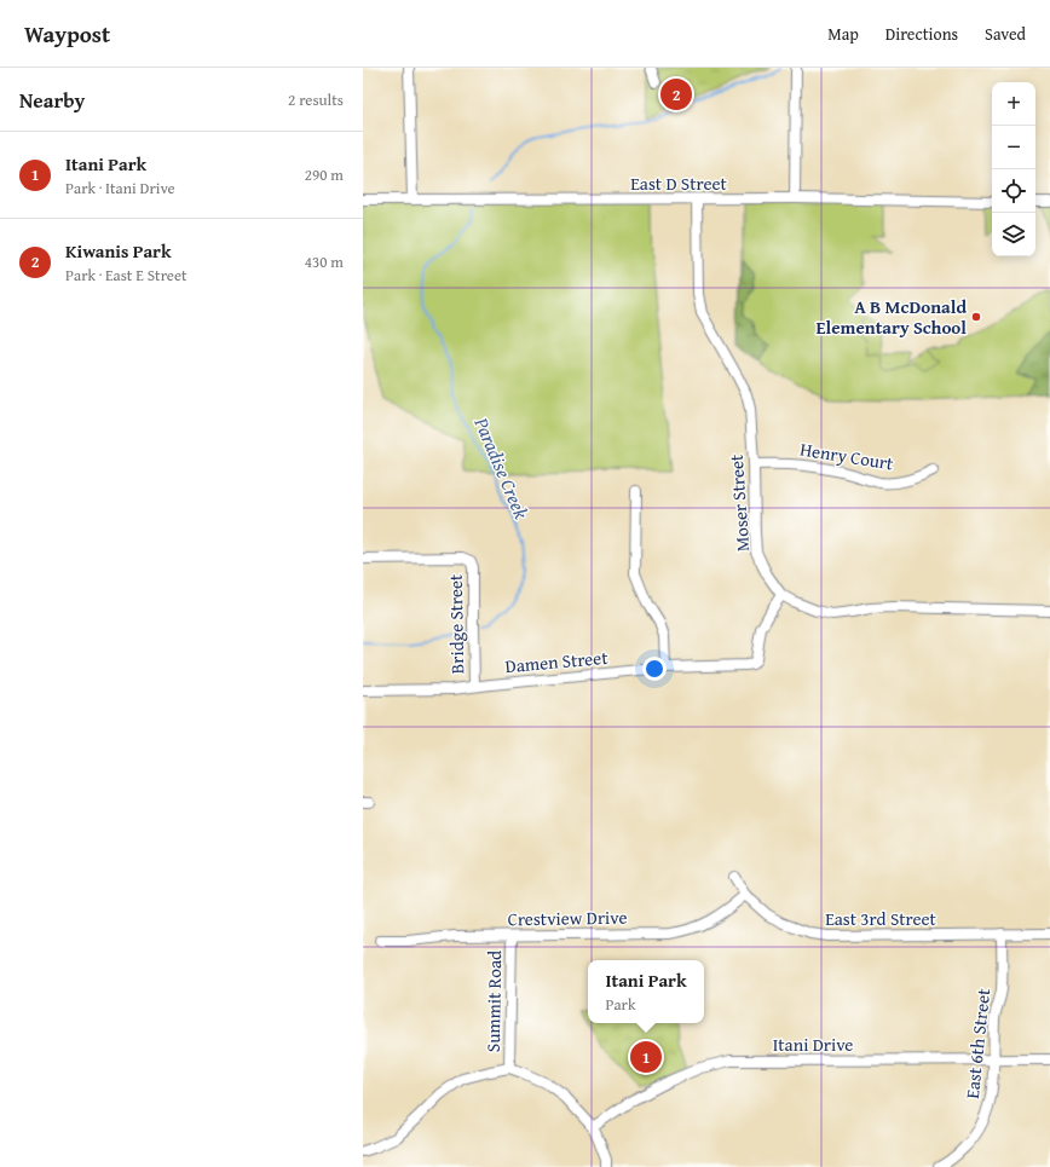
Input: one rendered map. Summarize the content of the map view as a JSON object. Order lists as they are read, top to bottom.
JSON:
{
  "streets": {
    "street": [
      "East D Street",
      "Henry Court",
      "Moser Street",
      "Bridge Street",
      "Damen Street",
      "Crestview Drive",
      "East 3rd Street",
      "Summit Road",
      "Itani Drive",
      "East 6th Street"
    ]
  },
  "crossings": [
    ["East D Street", "Moser Street"],
    ["Henry Court", "Moser Street"],
    ["Moser Street", "Damen Street"],
    ["Bridge Street", "Damen Street"],
    ["Crestview Drive", "East 3rd Street"],
    ["Crestview Drive", "Summit Road"],
    ["East 3rd Street", "East 6th Street"],
    ["Itani Drive", "East 6th Street"]
  ],
  "water": ["Paradise Creek"],
  "places": ["A B McDonald Elementary School"],
  "page": {
    "header": "Waypost",
    "nav": ["Map", "Directions", "Saved"],
    "heading": ["Nearby", "2 results"],
    "pins": ["2", "1"],
    "map_buttons": ["+", "−"],
    "list": [
      {
        "mark": "1",
        "name": "Itani Park",
        "note": "Park · Itani Drive",
        "value": "290 m"
      },
      {
        "mark": "2",
        "name": "Kiwanis Park",
        "note": "Park · East E Street",
        "value": "430 m"
      }
    ],
    "popup": ["Itani Park", "Park"]
  }
}
